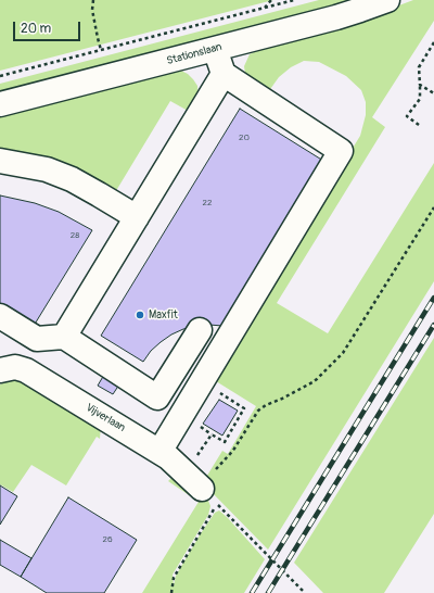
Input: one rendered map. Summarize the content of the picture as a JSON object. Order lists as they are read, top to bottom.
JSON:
{
  "streets": {
    "street": ["Stationslaan", "Vijverlaan"]
  },
  "places": ["Maxfit"],
  "house_numbers": [
    "20",
    "22",
    "28",
    "26"
  ],
  "scale_bar": "20 m"
}
